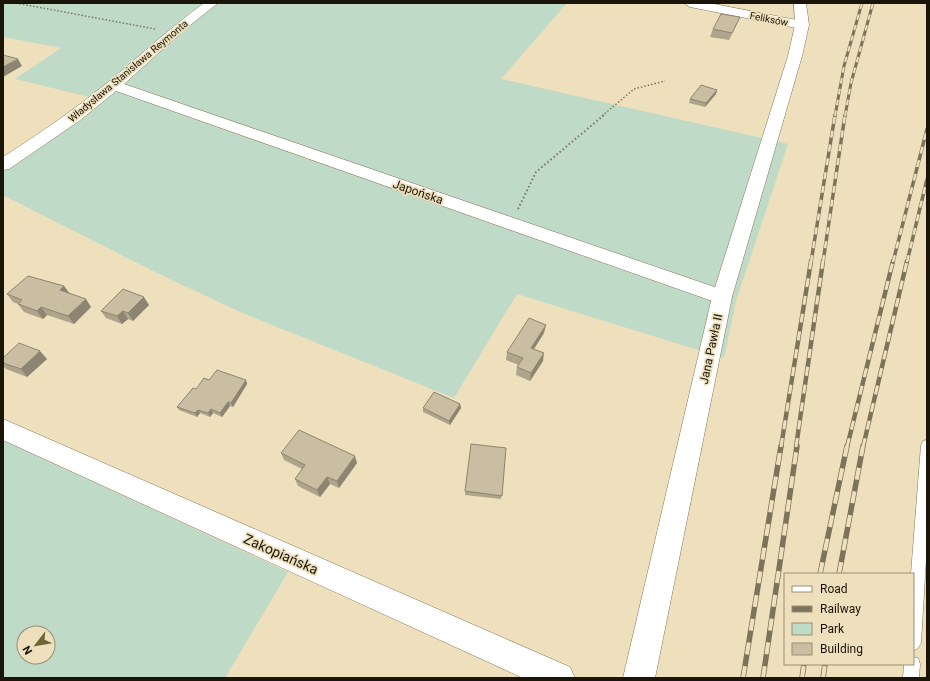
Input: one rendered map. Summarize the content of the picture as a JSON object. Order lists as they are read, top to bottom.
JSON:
{
  "streets": {
    "street": [
      "Feliksów",
      "Władysława Stanisława Reymonta",
      "Japońska",
      "Jana Pawła II",
      "Zakopiańska"
    ]
  },
  "crossings": [
    ["Feliksów", "Jana Pawła II"],
    ["Władysława Stanisława Reymonta", "Japońska"],
    ["Japońska", "Jana Pawła II"]
  ],
  "legend": [
    "Road",
    "Railway",
    "Park",
    "Building"
  ],
  "north": "bottom left"
}
